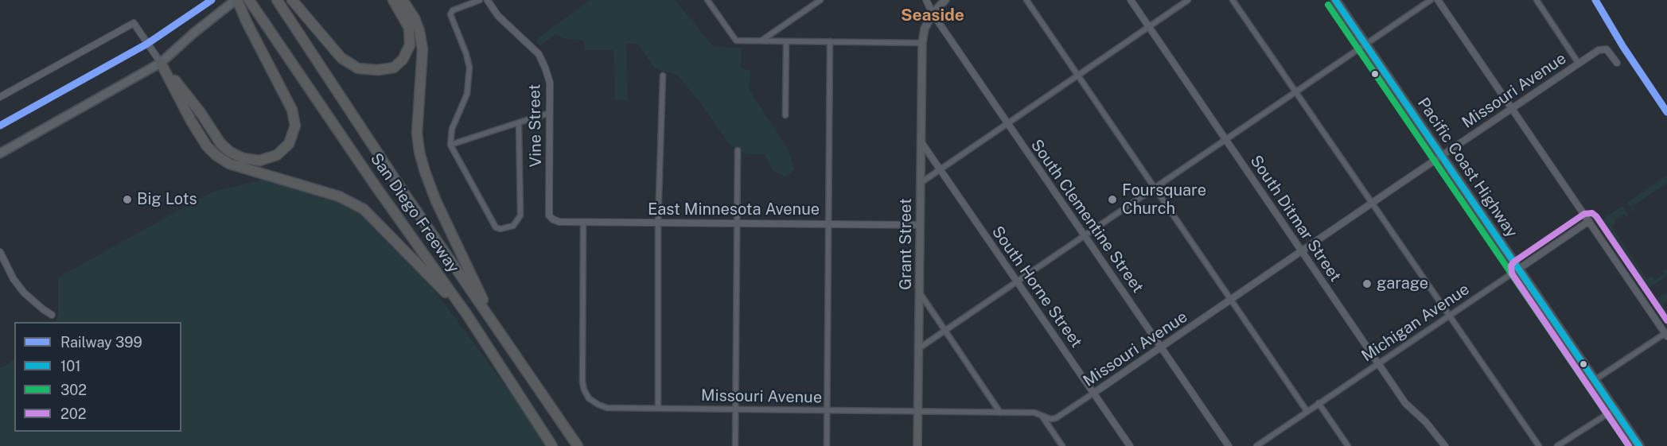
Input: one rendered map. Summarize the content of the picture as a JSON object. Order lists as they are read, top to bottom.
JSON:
{
  "streets": {
    "highway": ["San Diego Freeway"],
    "main road": ["Pacific Coast Highway", "Grant Street"],
    "street": [
      "Missouri Avenue",
      "Vine Street",
      "East Minnesota Avenue",
      "South Clementine Street",
      "South Ditmar Street",
      "South Horne Street",
      "Michigan Avenue"
    ]
  },
  "crossings": [
    ["Missouri Avenue", "Pacific Coast Highway"],
    ["Missouri Avenue", "East Minnesota Avenue"],
    ["Missouri Avenue", "South Clementine Street"],
    ["Missouri Avenue", "South Ditmar Street"],
    ["Missouri Avenue", "Grant Street"],
    ["Missouri Avenue", "South Horne Street"],
    ["Vine Street", "East Minnesota Avenue"],
    ["Pacific Coast Highway", "Michigan Avenue"],
    ["East Minnesota Avenue", "Grant Street"],
    ["South Clementine Street", "Grant Street"],
    ["South Ditmar Street", "Michigan Avenue"],
    ["Grant Street", "South Horne Street"]
  ],
  "districts": ["Seaside"],
  "places": ["Big Lots", "Foursquare Church", "garage"],
  "lines": [
    "rail line 399",
    "transit line 101",
    "transit line 302",
    "transit line 202"
  ],
  "legend": [
    "Railway 399",
    "101",
    "302",
    "202"
  ]
}
